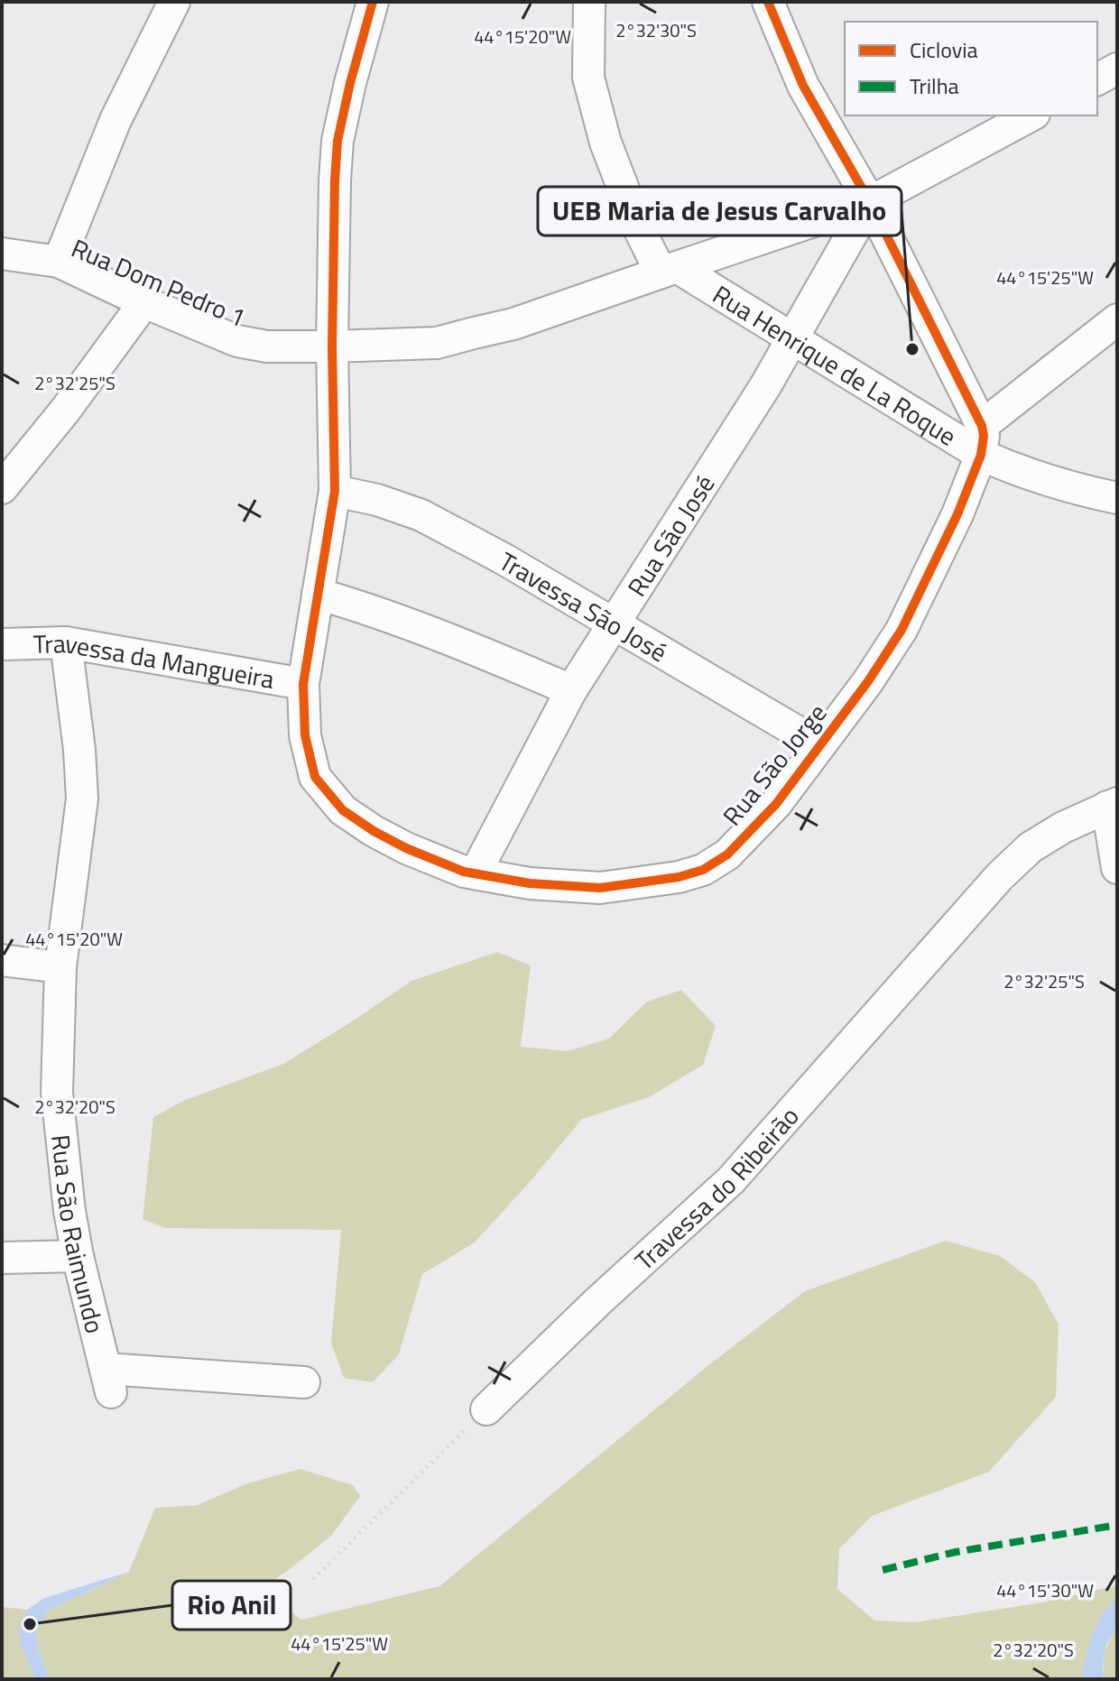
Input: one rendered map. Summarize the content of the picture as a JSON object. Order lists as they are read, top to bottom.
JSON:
{
  "streets": {
    "street": [
      "Rua Dom Pedro 1",
      "Rua Henrique de La Roque",
      "Rua São José",
      "Travessa São José",
      "Travessa da Mangueira",
      "Rua São Jorge",
      "Travessa do Ribeirão",
      "Rua São Raimundo"
    ]
  },
  "crossings": [
    ["Rua Dom Pedro 1", "Rua Henrique de La Roque"],
    ["Rua Dom Pedro 1", "Rua São José"],
    ["Rua Dom Pedro 1", "Rua São Jorge"],
    ["Rua Henrique de La Roque", "Rua São José"],
    ["Rua Henrique de La Roque", "Rua São Jorge"],
    ["Rua São José", "Travessa São José"],
    ["Rua São José", "Rua São Jorge"],
    ["Travessa São José", "Rua São Jorge"],
    ["Travessa da Mangueira", "Rua São Jorge"],
    ["Travessa da Mangueira", "Rua São Raimundo"]
  ],
  "places": ["UEB Maria de Jesus Carvalho", "Rio Anil"],
  "legend": ["Ciclovia", "Trilha"],
  "coordinates": [
    "2°32'30\"S",
    "44°15'20\"W",
    "44°15'25\"W",
    "2°32'25\"S",
    "2°32'20\"S",
    "44°15'30\"W"
  ]
}
